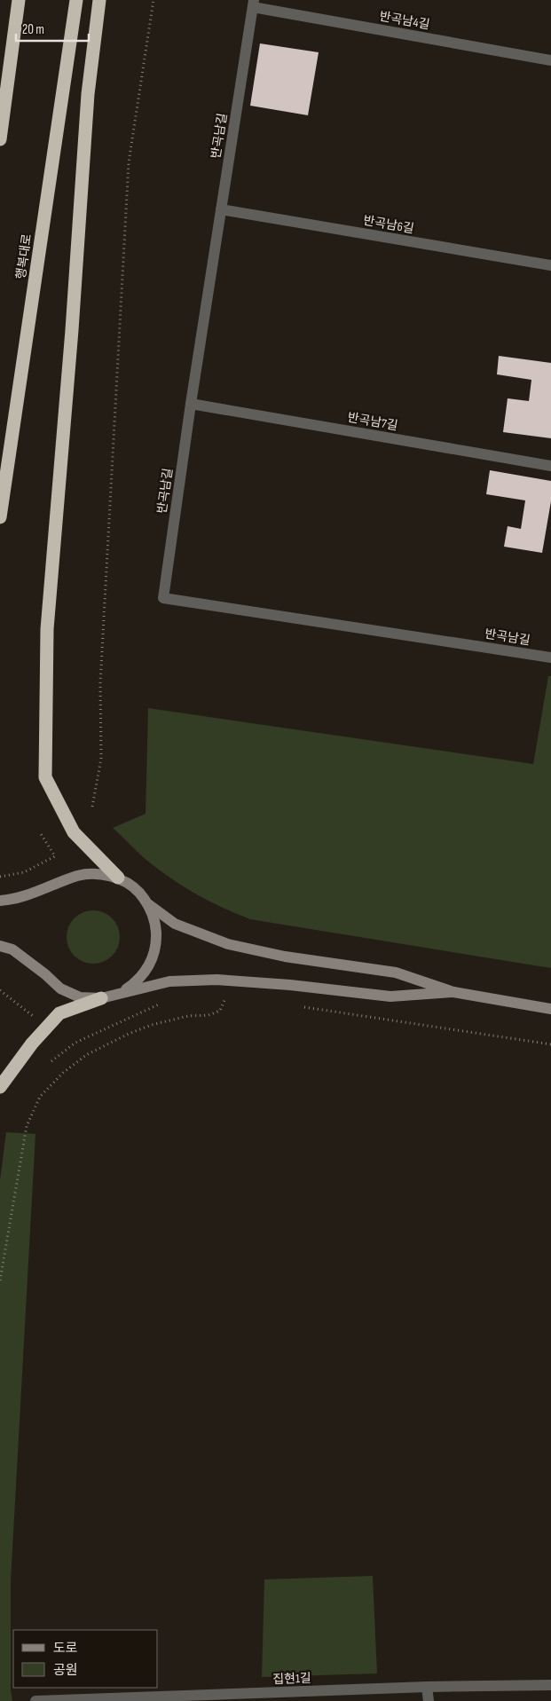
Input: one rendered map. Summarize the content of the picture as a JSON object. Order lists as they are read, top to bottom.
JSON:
{
  "streets": {
    "highway": ["행복대로"],
    "street": [
      "반곡남4길",
      "반곡남길",
      "반곡남6길",
      "반곡남7길",
      "집현1길"
    ]
  },
  "crossings": [
    ["반곡남4길", "반곡남길"],
    ["반곡남길", "반곡남6길"],
    ["반곡남길", "반곡남7길"]
  ],
  "legend": ["도로", "공원"],
  "scale_bar": "20 m"
}
